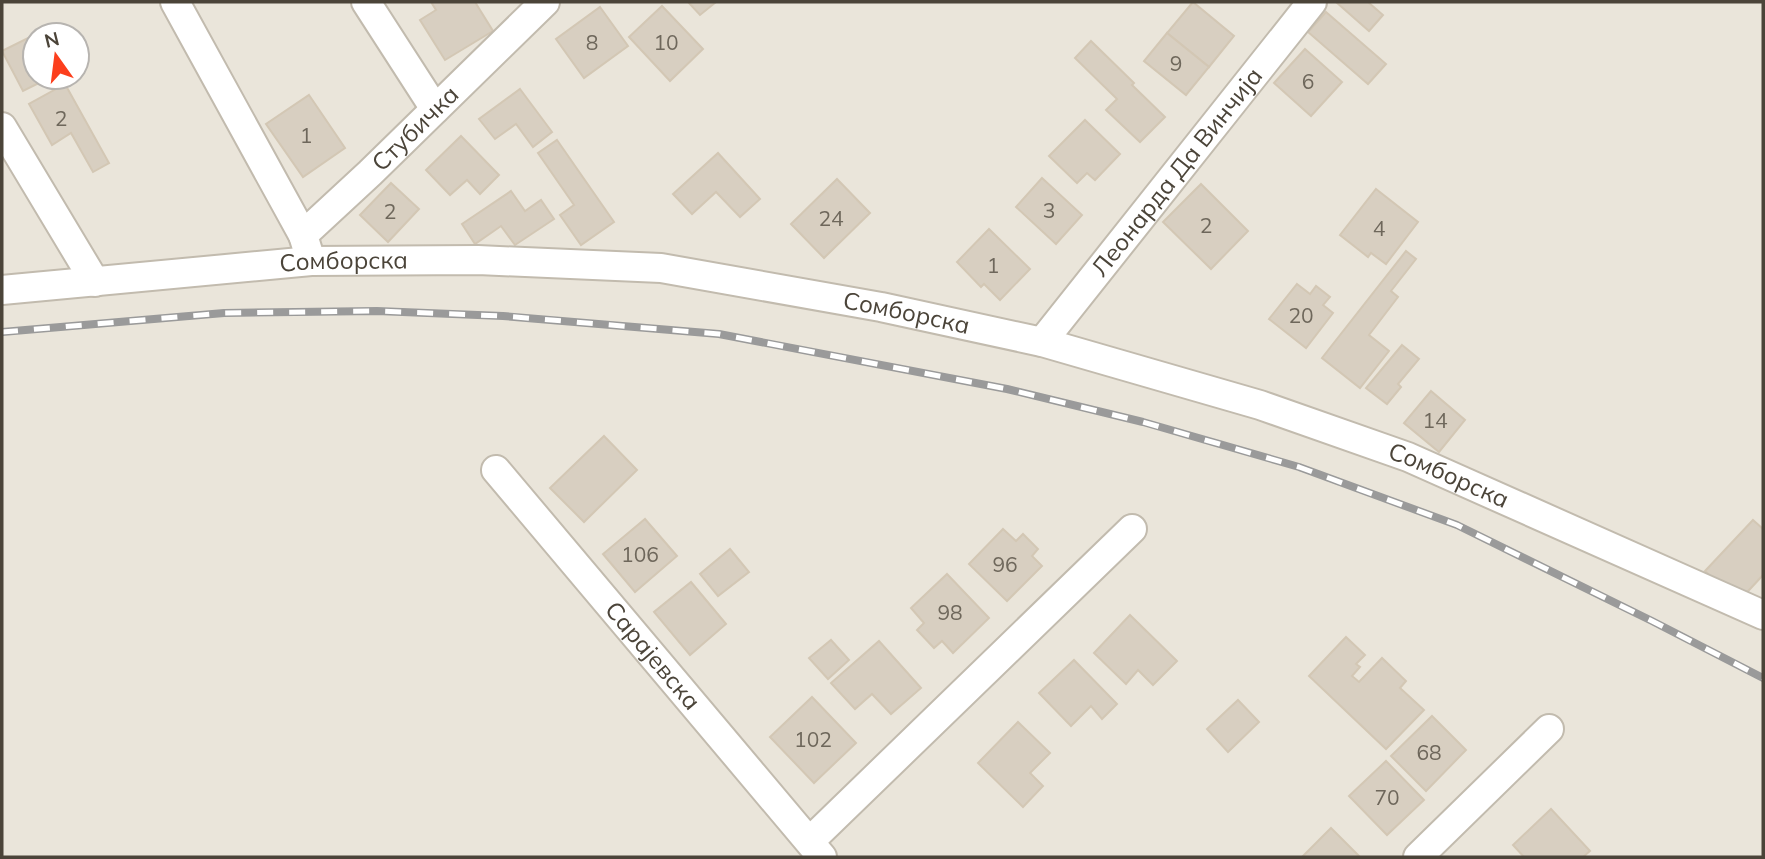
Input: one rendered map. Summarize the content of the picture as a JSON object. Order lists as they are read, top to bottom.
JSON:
{
  "streets": {
    "street": [
      "Стубичка",
      "Леонарда Да Винчија",
      "Сомборска",
      "Сарајевска"
    ]
  },
  "crossings": [
    ["Стубичка", "Сомборска"],
    ["Леонарда Да Винчија", "Сомборска"]
  ],
  "house_numbers": [
    "8",
    "10",
    "9",
    "6",
    "2",
    "1",
    "3",
    "2",
    "24",
    "2",
    "4",
    "1",
    "20",
    "14",
    "106",
    "96",
    "98",
    "102",
    "68",
    "70"
  ],
  "north": "top"
}
